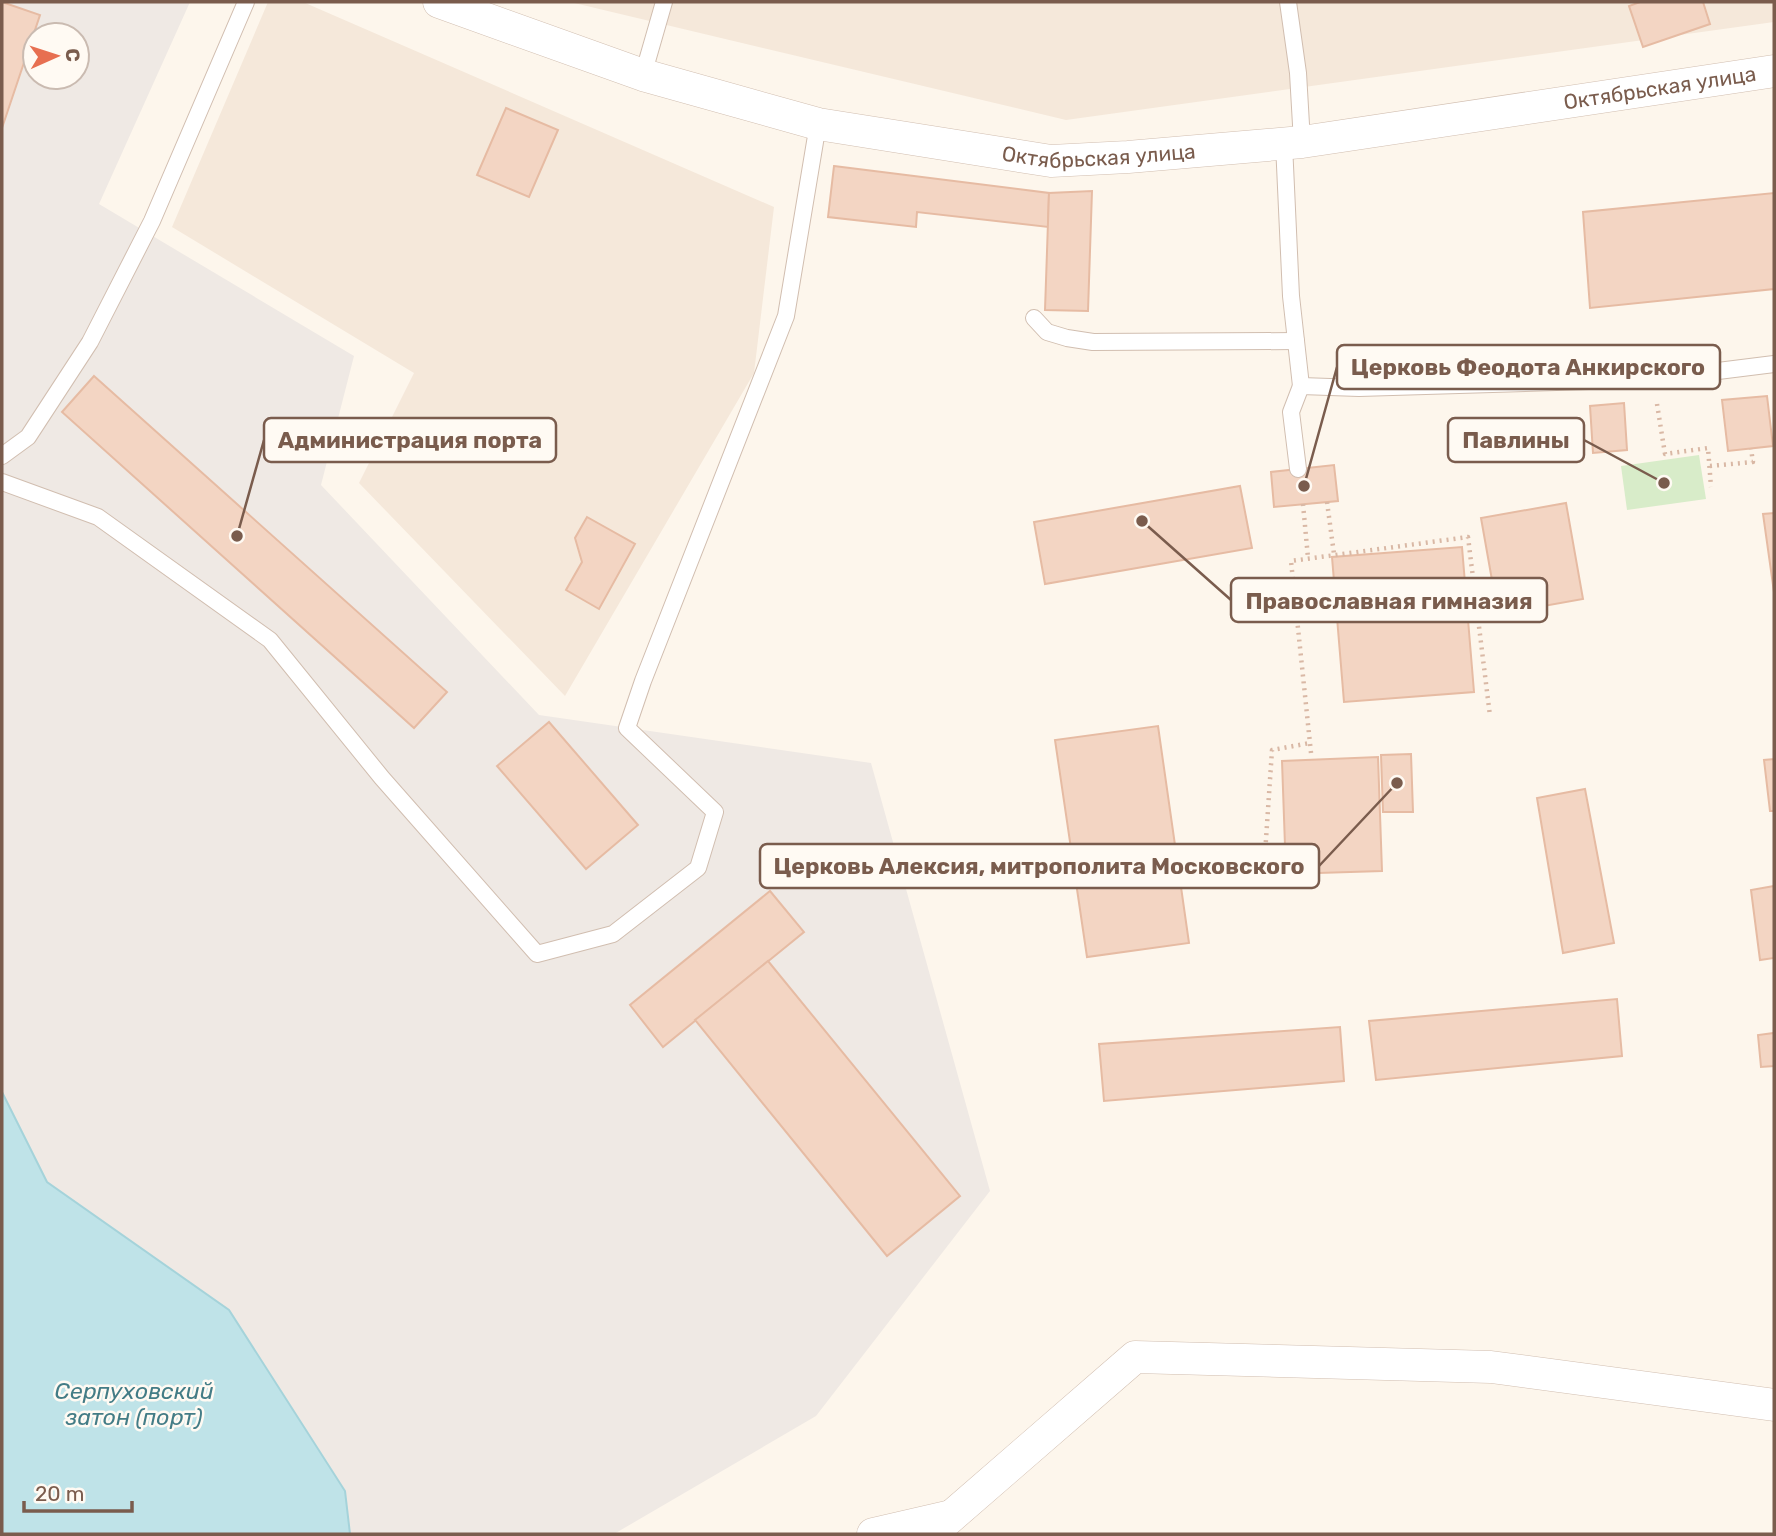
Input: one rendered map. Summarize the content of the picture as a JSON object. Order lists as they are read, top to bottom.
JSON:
{
  "streets": {
    "street": ["Октябрьская улица"]
  },
  "water": ["Серпуховский затон (порт)"],
  "places": [
    "Павлины",
    "Церковь Феодота Анкирского",
    "Православная гимназия",
    "Администрация порта",
    "Церковь Алексия, митрополита Московского"
  ],
  "scale_bar": "20 m",
  "north": "right"
}
